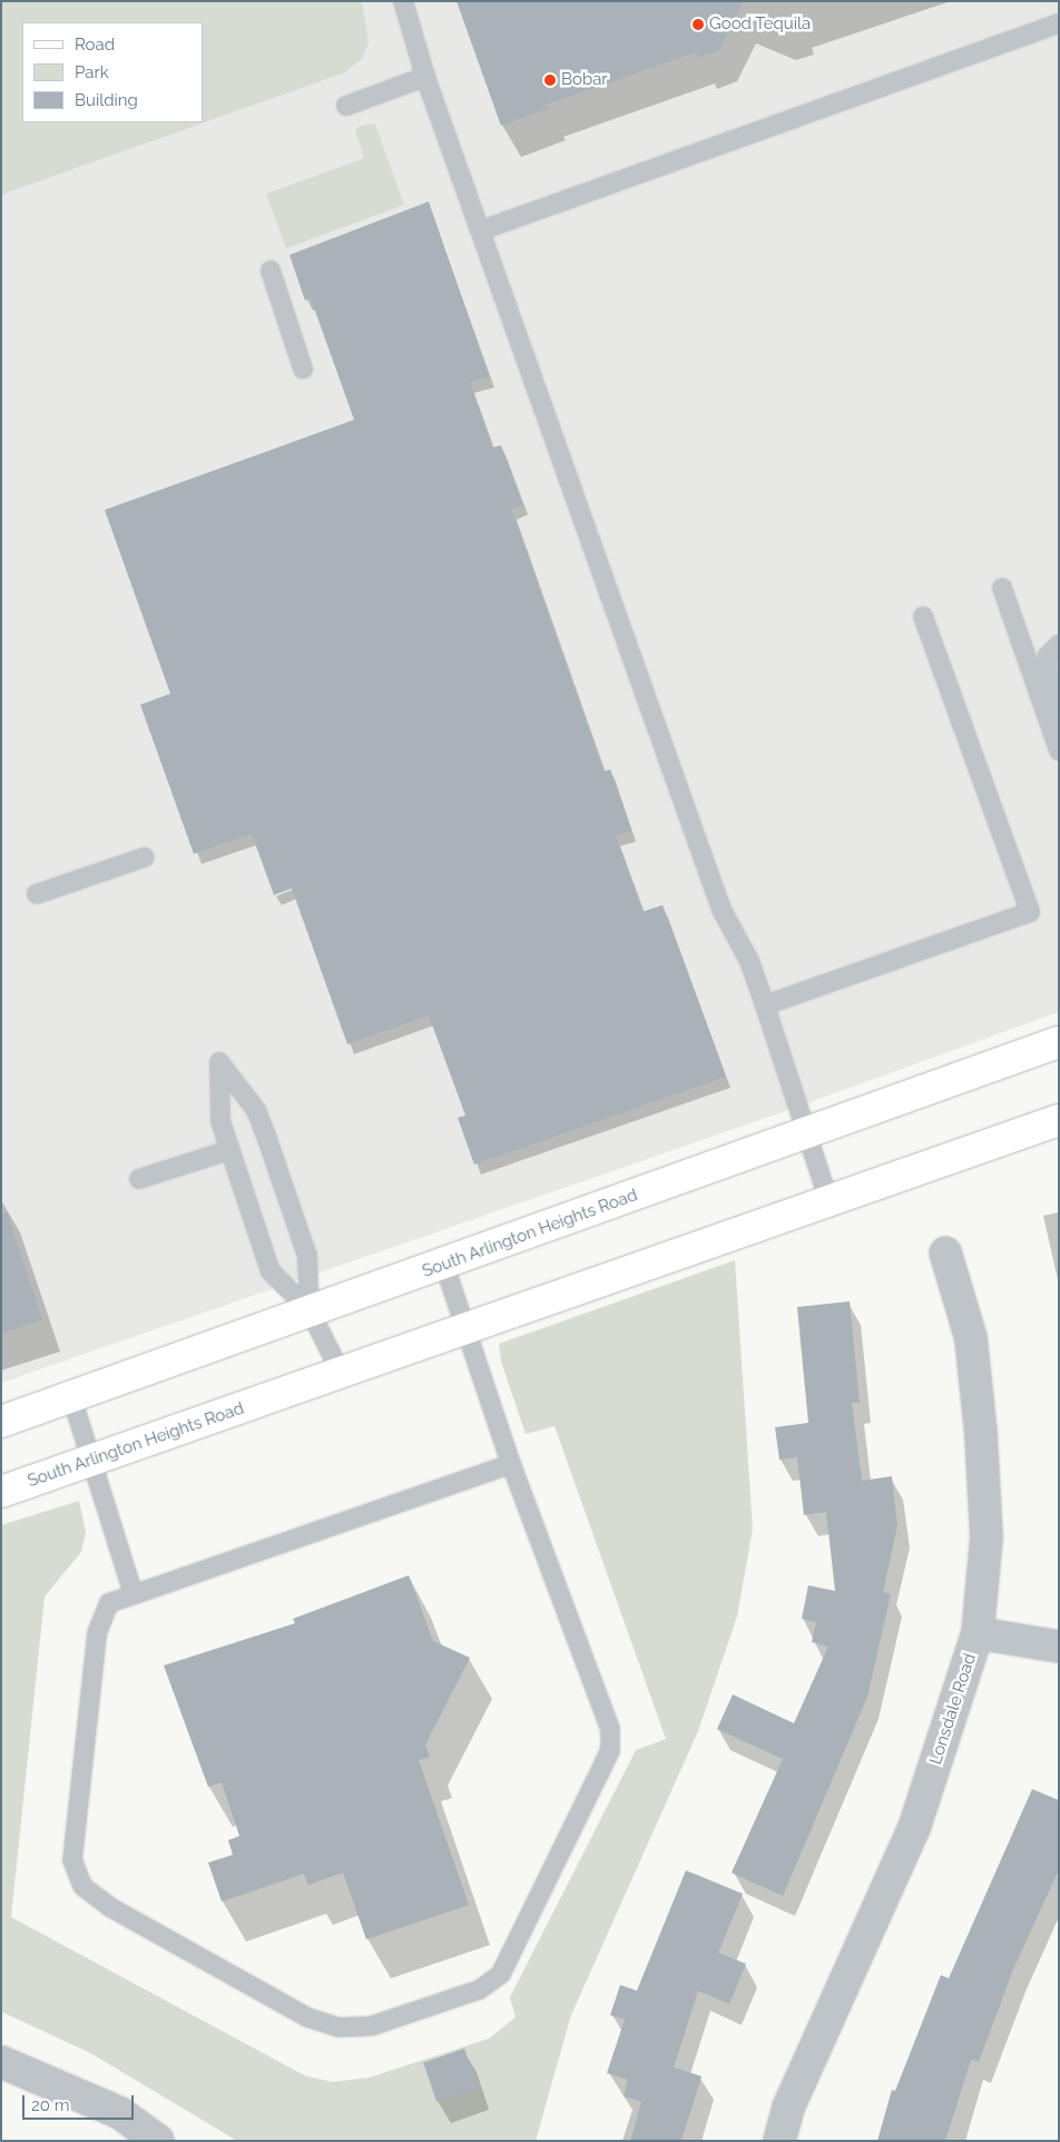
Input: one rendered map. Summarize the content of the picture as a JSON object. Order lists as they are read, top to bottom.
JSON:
{
  "streets": {
    "main road": ["South Arlington Heights Road"],
    "street": ["Lonsdale Road"]
  },
  "places": ["Good Tequila", "Bobar"],
  "legend": ["Road", "Park", "Building"],
  "scale_bar": "20 m"
}
